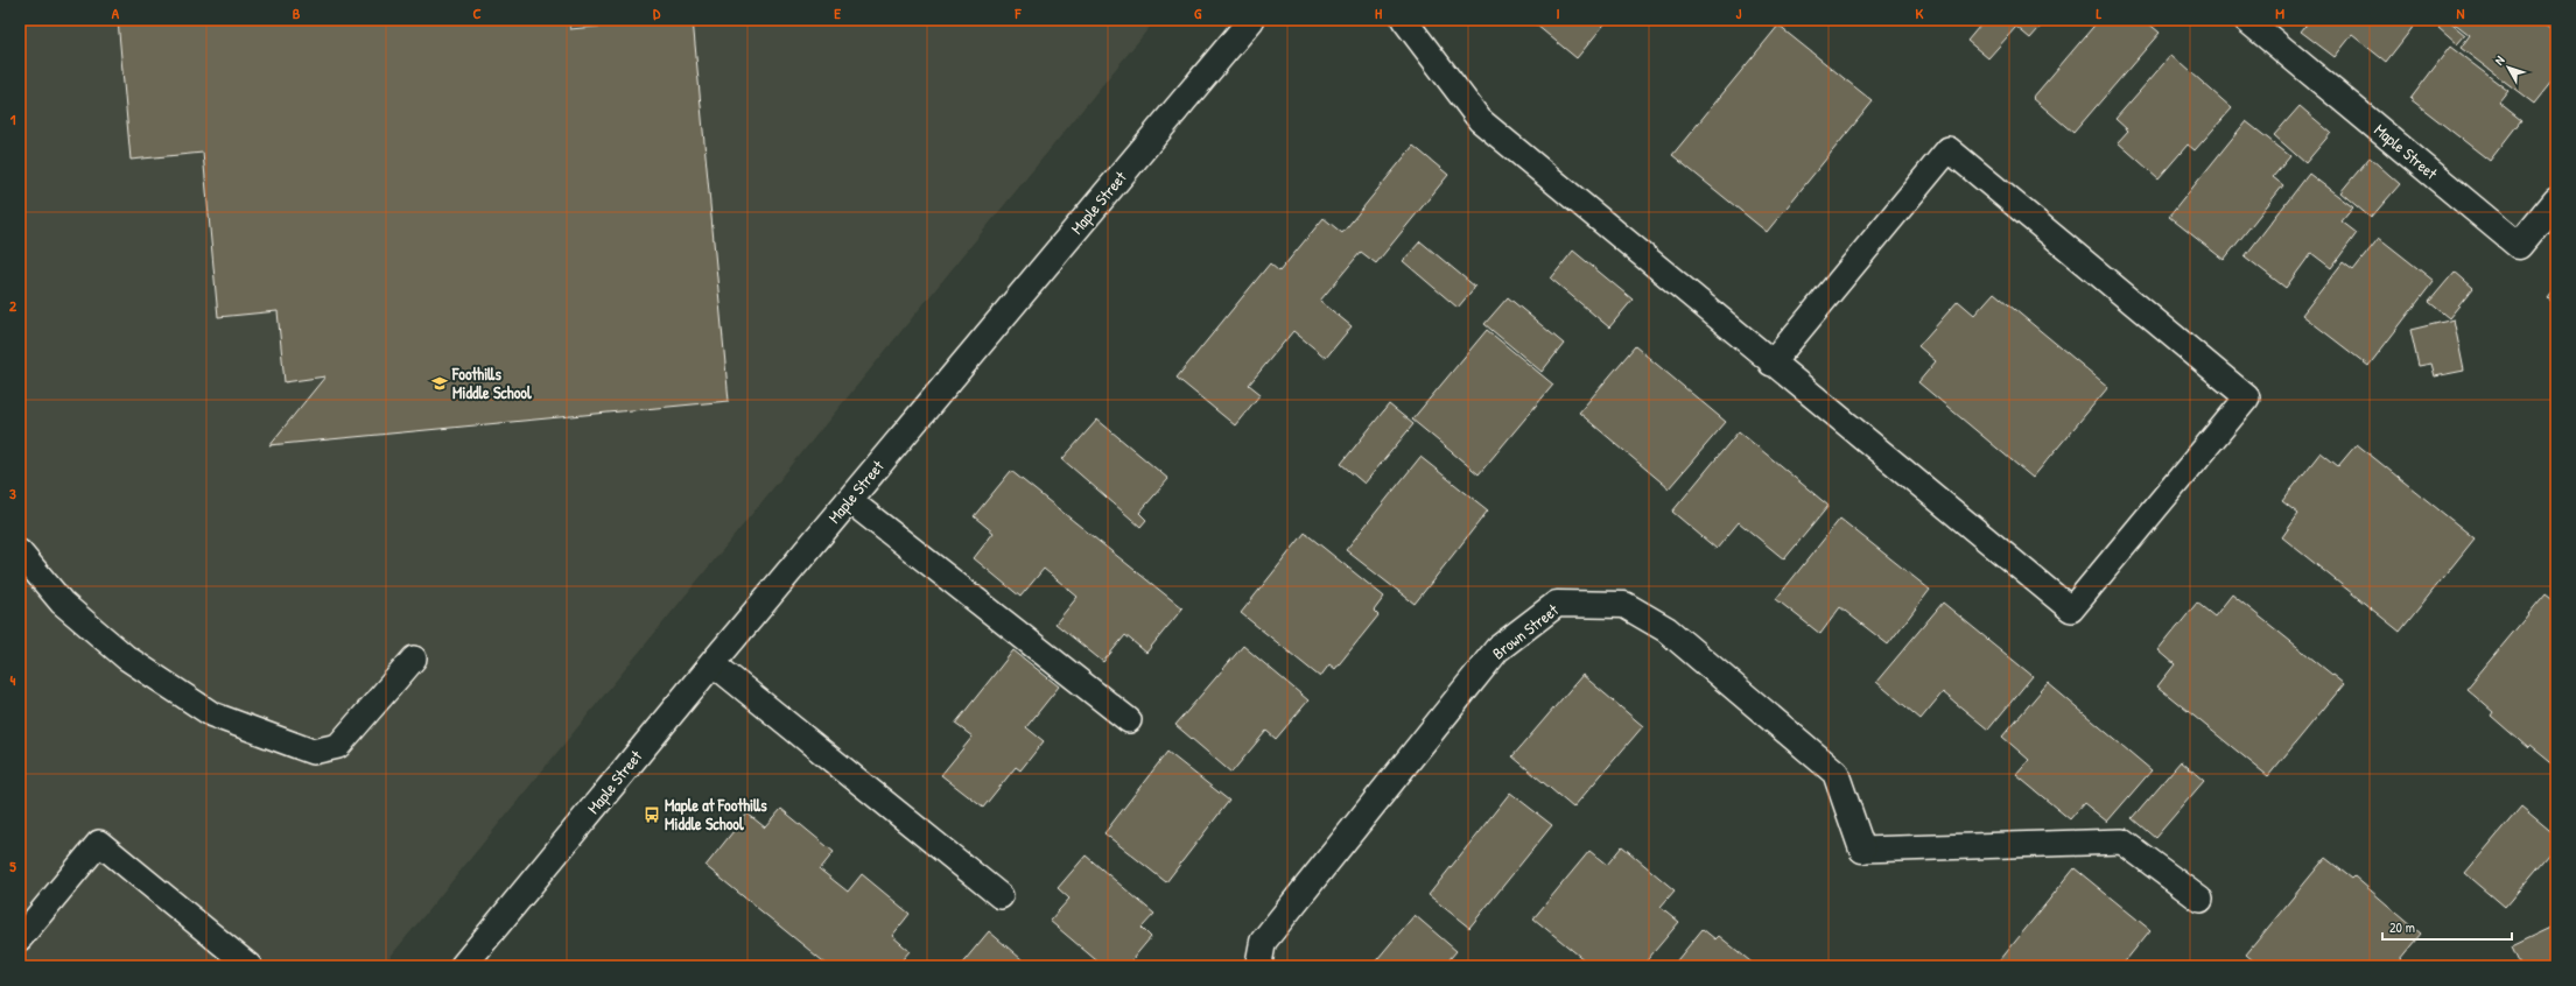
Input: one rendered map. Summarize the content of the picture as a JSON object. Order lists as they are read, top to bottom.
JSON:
{
  "streets": {
    "street": ["Maple Street", "Brown Street"]
  },
  "places": {
    "school or university": ["Foothills Middle School"],
    "bus stop": ["Maple at Foothills Middle School"]
  },
  "scale_bar": "20 m",
  "north": "top left",
  "grid": {
    "columns": [
      "A",
      "B",
      "C",
      "D",
      "E",
      "F",
      "G",
      "H",
      "I",
      "J",
      "K",
      "L",
      "M",
      "N"
    ],
    "rows": [
      "1",
      "2",
      "3",
      "4",
      "5"
    ]
  }
}
